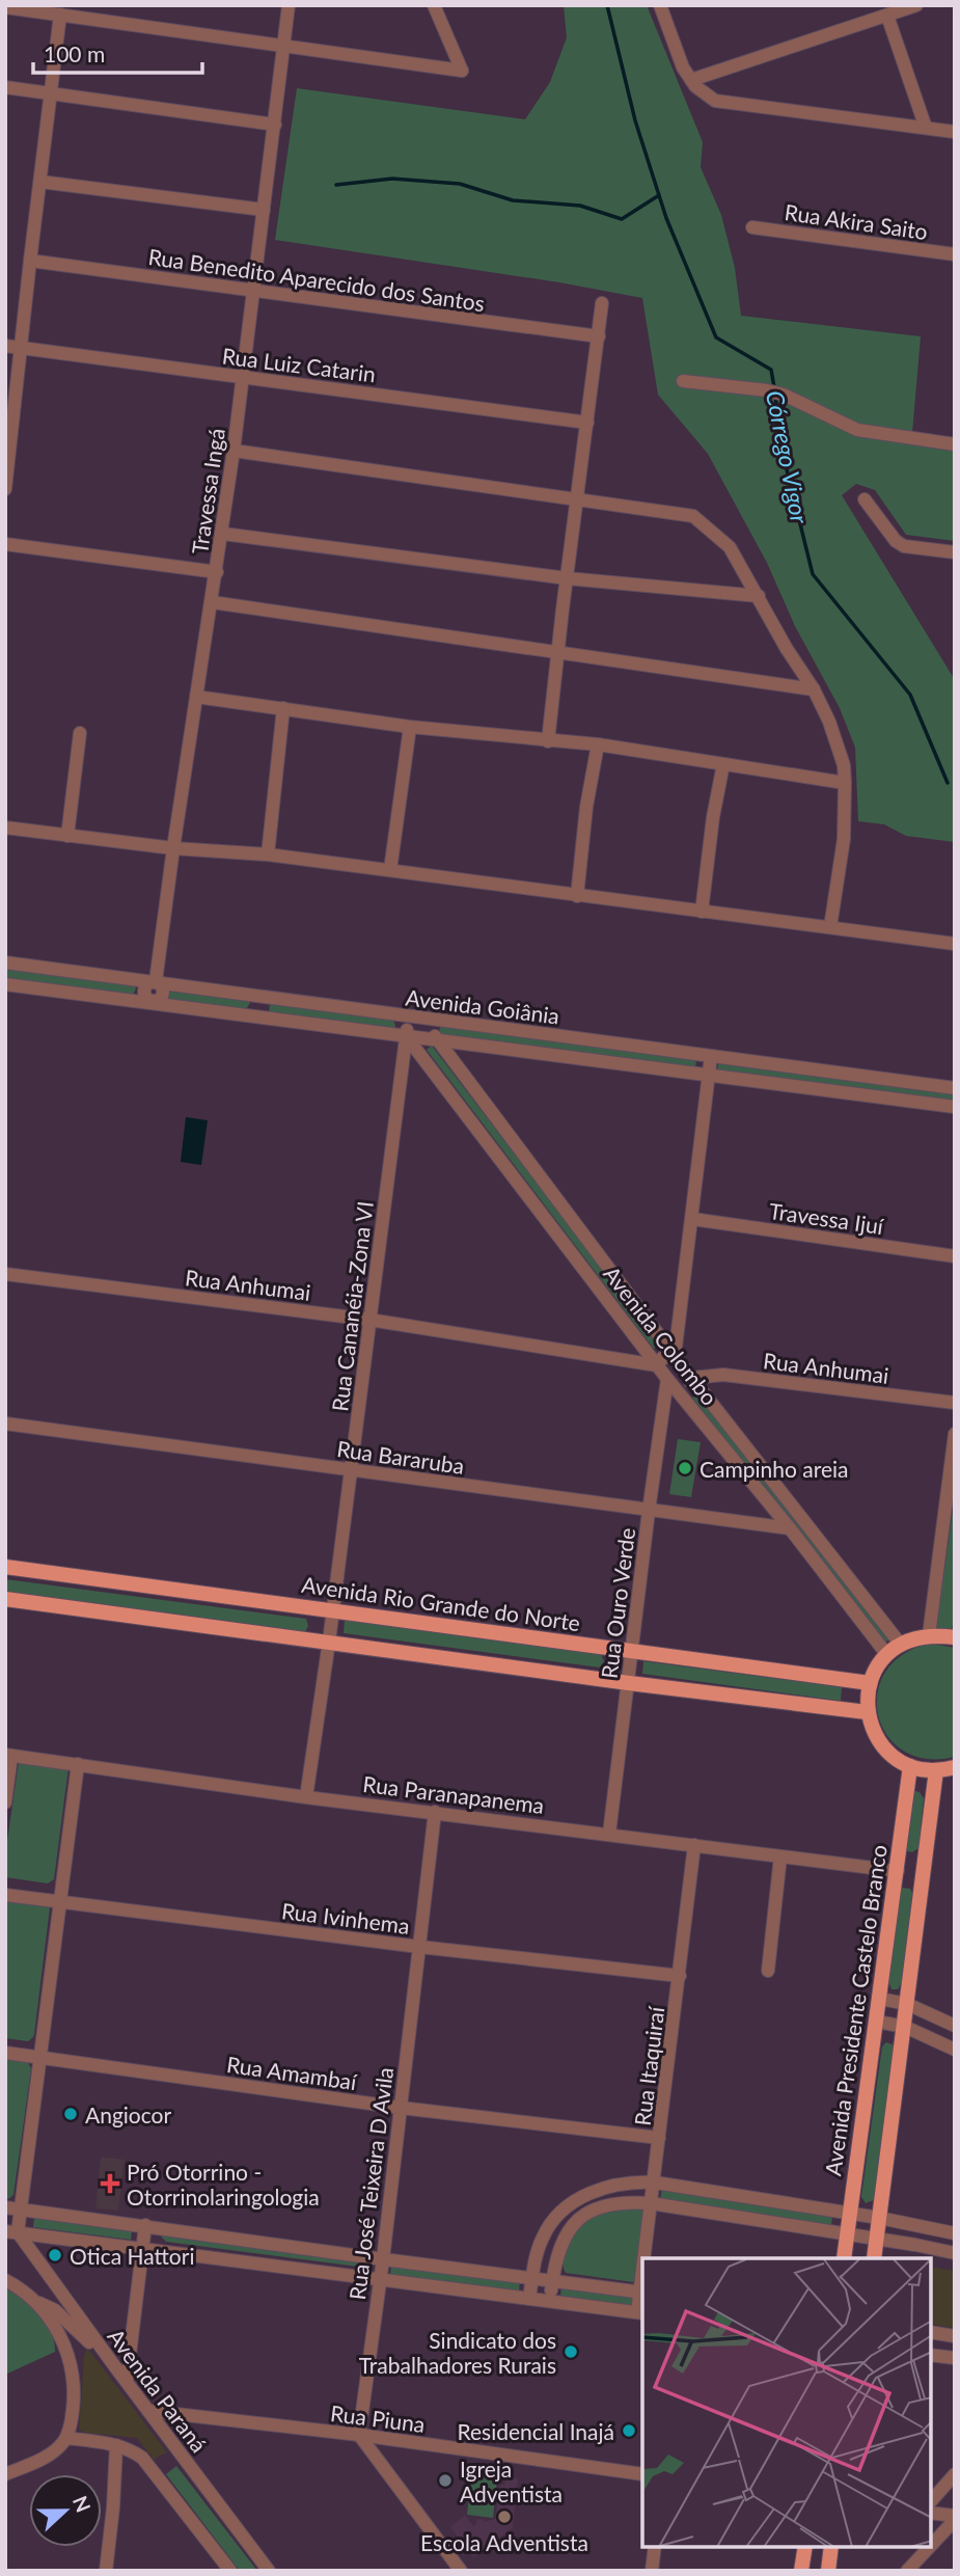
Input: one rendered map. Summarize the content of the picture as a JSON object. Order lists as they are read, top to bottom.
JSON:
{
  "streets": {
    "main road": ["Avenida Rio Grande do Norte", "Avenida Presidente Castelo Branco"],
    "street": [
      "Rua Akira Saito",
      "Rua Benedito Aparecido dos Santos",
      "Rua Luiz Catarin",
      "Travessa Ingá",
      "Avenida Goiânia",
      "Travessa Ijuí",
      "Rua Anhumai",
      "Rua Cananéia-Zona VI",
      "Avenida Colombo",
      "Rua Bararuba",
      "Rua Ouro Verde",
      "Rua Paranapanema",
      "Rua Ivinhema",
      "Rua Itaquiraí",
      "Rua Amambaí",
      "Rua José Teixeira D Avila",
      "Avenida Paraná",
      "Rua Piuna"
    ]
  },
  "crossings": [
    ["Rua Benedito Aparecido dos Santos", "Travessa Ingá"],
    ["Rua Luiz Catarin", "Travessa Ingá"],
    ["Travessa Ingá", "Avenida Goiânia"],
    ["Avenida Goiânia", "Rua Cananéia-Zona VI"],
    ["Avenida Goiânia", "Avenida Colombo"],
    ["Rua Anhumai", "Rua Cananéia-Zona VI"],
    ["Rua Anhumai", "Avenida Colombo"],
    ["Rua Cananéia-Zona VI", "Avenida Colombo"],
    ["Rua Cananéia-Zona VI", "Rua Bararuba"],
    ["Rua Cananéia-Zona VI", "Avenida Rio Grande do Norte"],
    ["Rua Cananéia-Zona VI", "Rua Paranapanema"],
    ["Avenida Colombo", "Rua Bararuba"],
    ["Avenida Colombo", "Rua Ouro Verde"],
    ["Rua Bararuba", "Rua Ouro Verde"],
    ["Avenida Rio Grande do Norte", "Rua Ouro Verde"],
    ["Rua Ouro Verde", "Rua Paranapanema"],
    ["Rua Paranapanema", "Avenida Presidente Castelo Branco"],
    ["Rua Paranapanema", "Rua Itaquiraí"],
    ["Rua Paranapanema", "Rua José Teixeira D Avila"],
    ["Rua Ivinhema", "Rua Itaquiraí"],
    ["Rua Ivinhema", "Rua José Teixeira D Avila"],
    ["Rua Itaquiraí", "Rua Amambaí"],
    ["Rua Amambaí", "Rua José Teixeira D Avila"],
    ["Rua José Teixeira D Avila", "Rua Piuna"],
    ["Avenida Paraná", "Rua Piuna"]
  ],
  "water": ["Córrego Vigor"],
  "places": {
    "other": [
      "Campinho areia",
      "Angiocor",
      "Otica Hattori",
      "Sindicato dos Trabalhadores Rurais",
      "Residencial Inajá",
      "Igreja Adventista",
      "Escola Adventista"
    ],
    "health": ["Pró Otorrino - Otorrinolaringologia"]
  },
  "scale_bar": "100 m",
  "north": "right"
}
